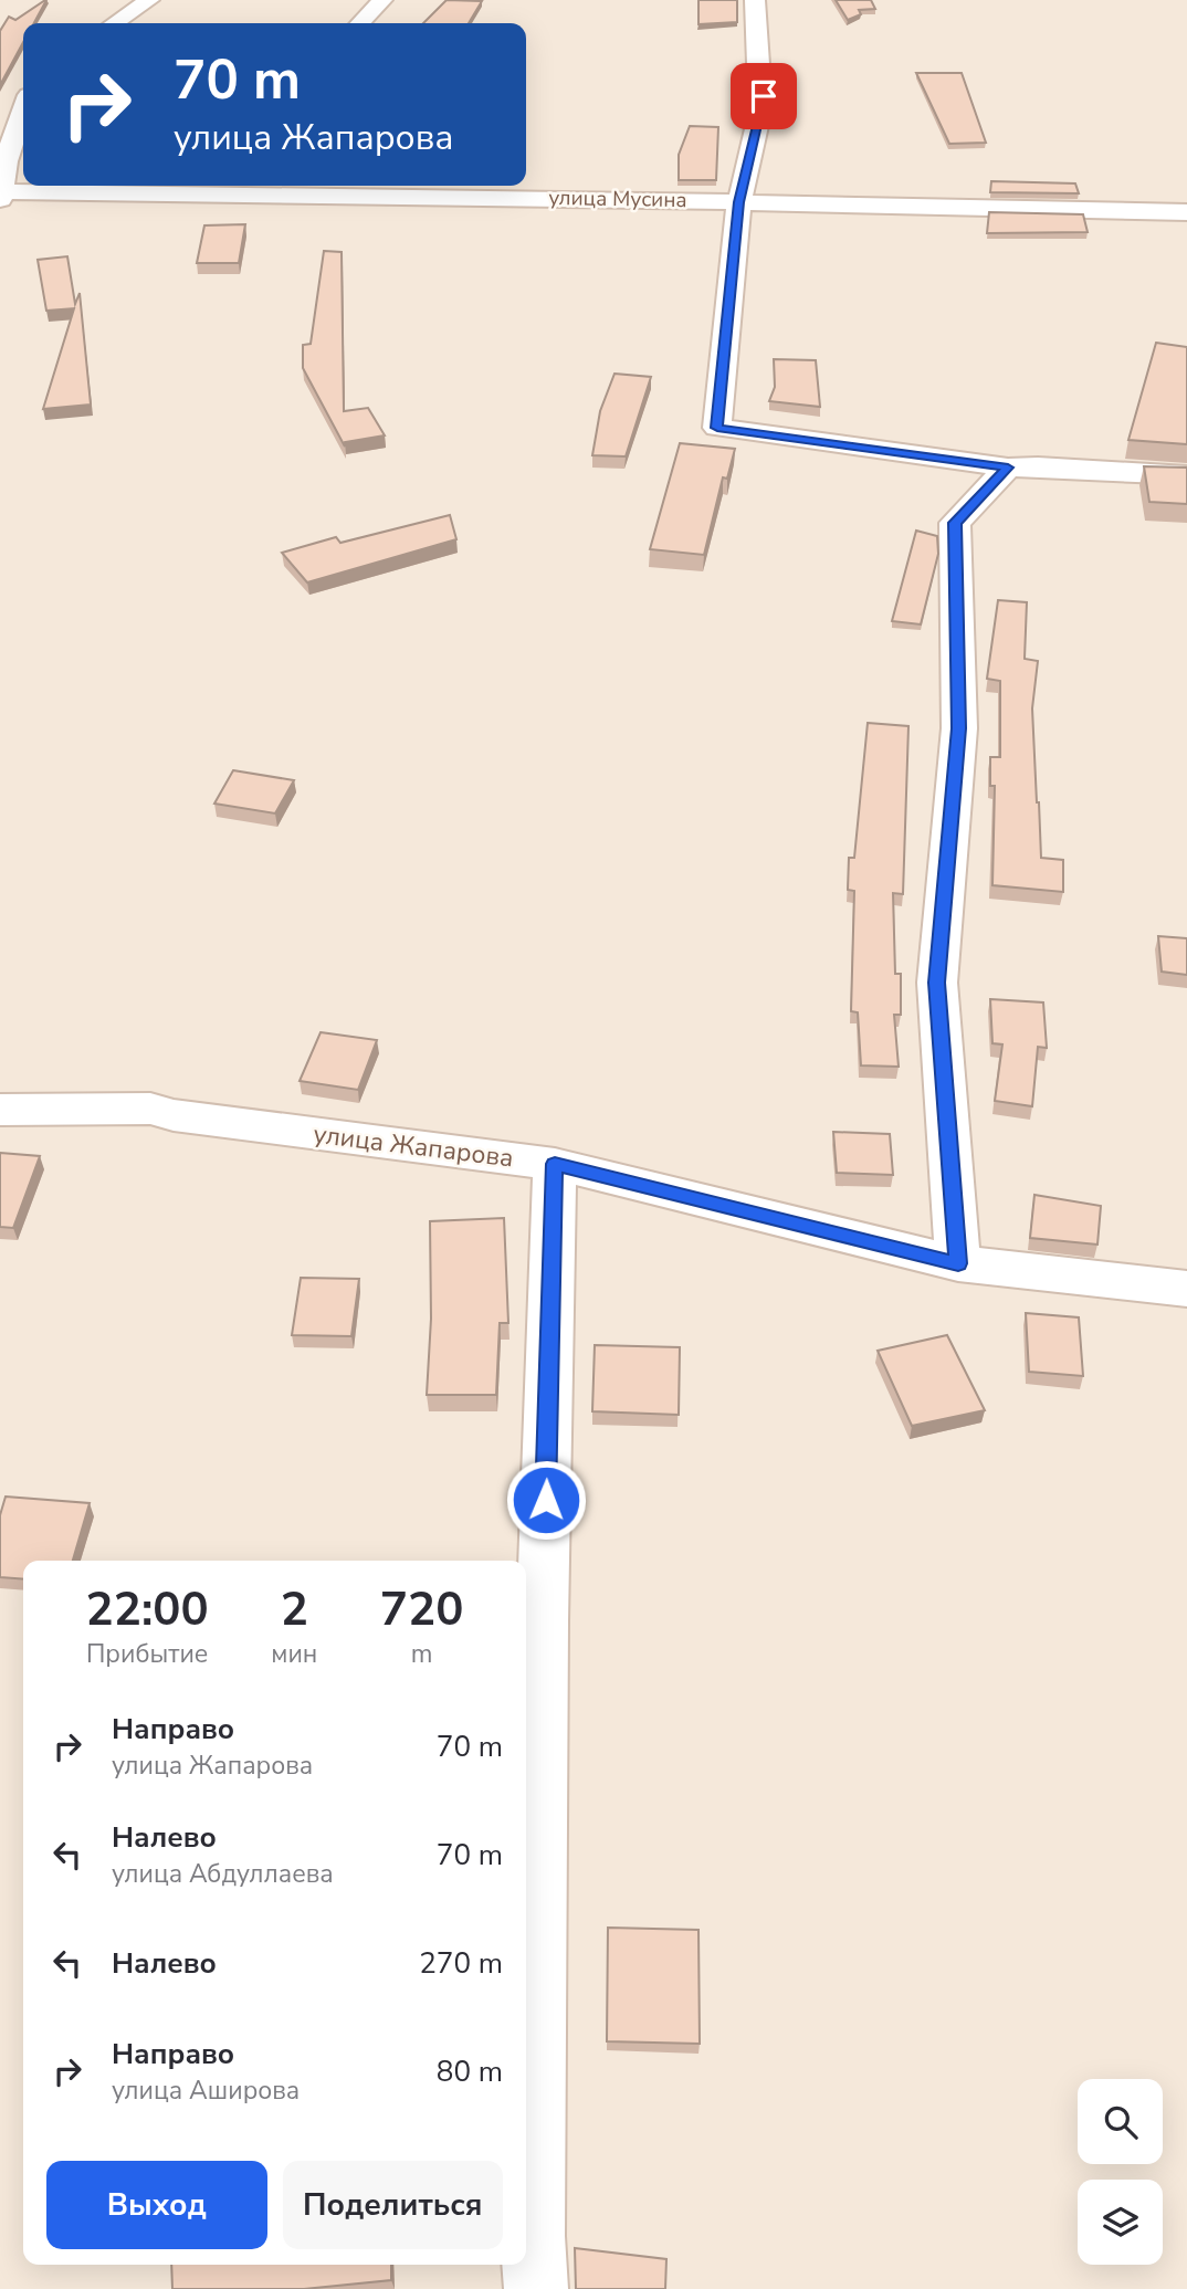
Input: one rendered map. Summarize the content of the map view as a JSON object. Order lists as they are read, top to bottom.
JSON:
{
  "streets": {
    "street": ["улица Мусина", "улица Жапарова"]
  },
  "page": {
    "turn": ["70 m", "улица Жапарова"],
    "eta": [
      "22:00",
      "Прибытие",
      "2",
      "мин",
      "720",
      "m"
    ],
    "list": [
      {
        "name": "Направо",
        "note": "улица Жапарова",
        "value": "70 m"
      },
      {
        "name": "Налево",
        "note": "улица Абдуллаева",
        "value": "70 m"
      },
      {
        "name": "Налево",
        "value": "270 m"
      },
      {
        "name": "Направо",
        "note": "улица Аширова",
        "value": "80 m"
      }
    ],
    "buttons": ["Выход", "Поделиться"]
  }
}
